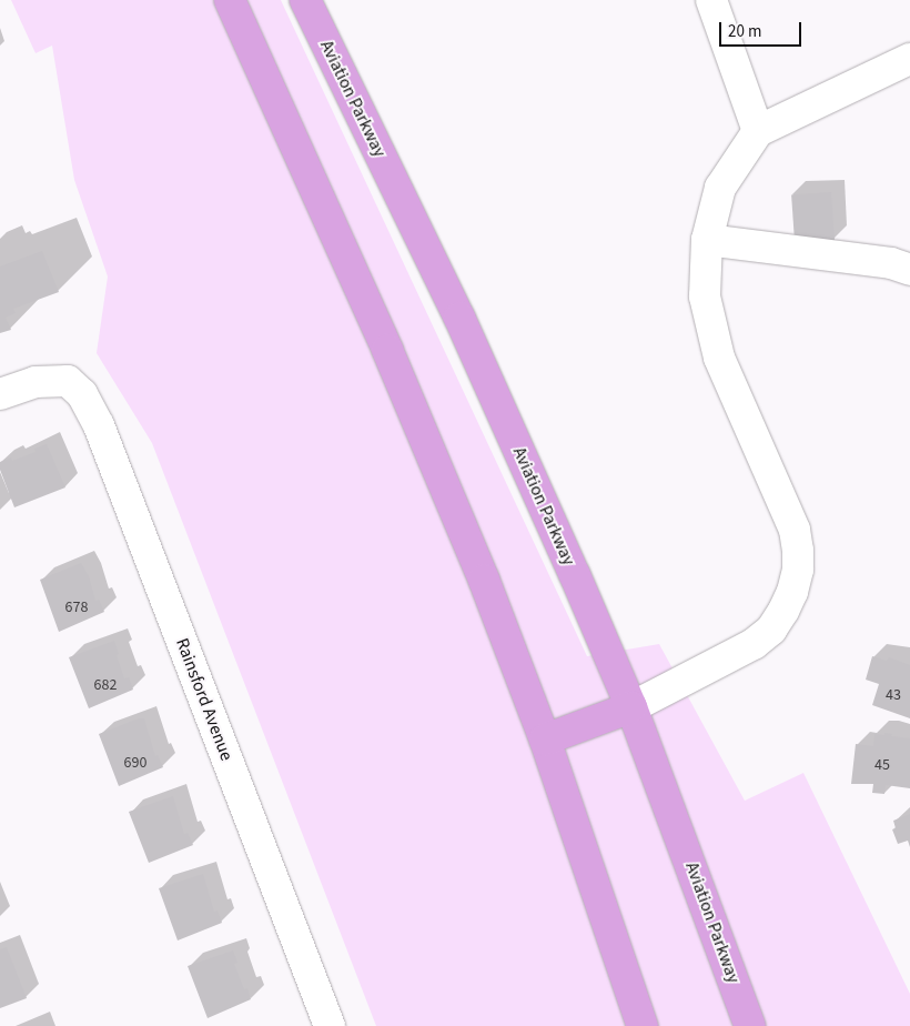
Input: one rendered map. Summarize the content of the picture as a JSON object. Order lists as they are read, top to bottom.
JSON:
{
  "streets": {
    "main road": ["Aviation Parkway"],
    "street": ["Rainsford Avenue"]
  },
  "house_numbers": [
    "678",
    "682",
    "43",
    "690",
    "45"
  ],
  "scale_bar": "20 m"
}
